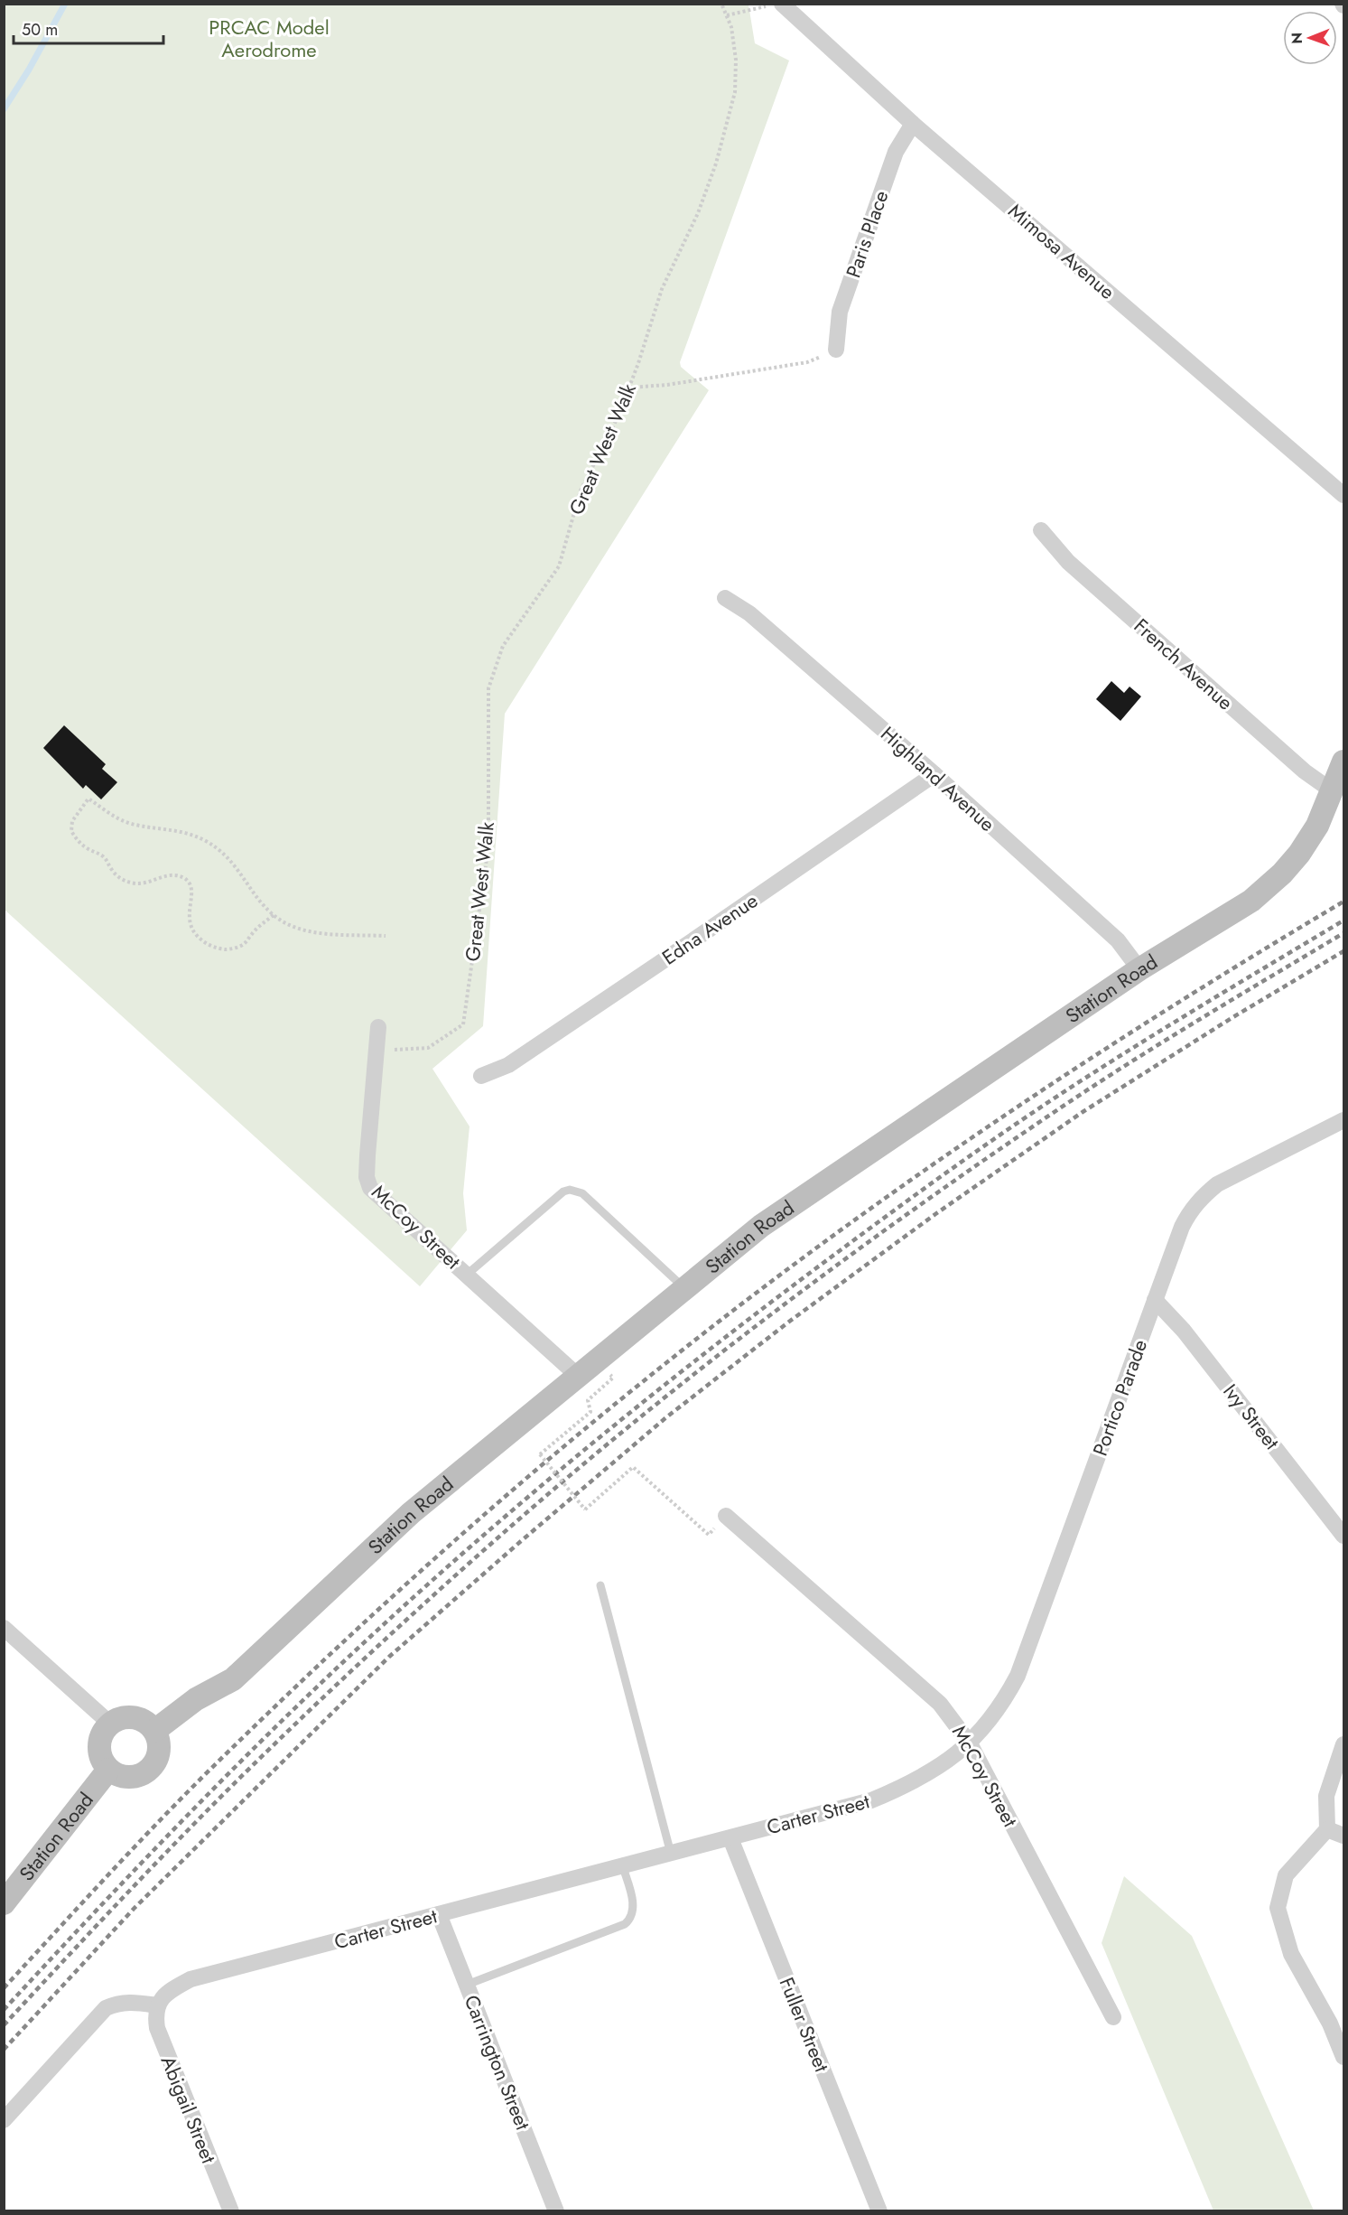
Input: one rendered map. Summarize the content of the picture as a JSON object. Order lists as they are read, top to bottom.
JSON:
{
  "streets": {
    "main road": ["Station Road"],
    "street": [
      "Paris Place",
      "Mimosa Avenue",
      "French Avenue",
      "Highland Avenue",
      "Edna Avenue",
      "McCoy Street",
      "Portico Parade",
      "Ivy Street",
      "Carter Street",
      "Fuller Street",
      "Carrington Street",
      "Abigail Street"
    ],
    "path": ["Great West Walk"]
  },
  "crossings": [
    ["Paris Place", "Mimosa Avenue"],
    ["Great West Walk", "McCoy Street"],
    ["French Avenue", "Station Road"],
    ["Highland Avenue", "Edna Avenue"],
    ["Highland Avenue", "Station Road"],
    ["Station Road", "McCoy Street"],
    ["McCoy Street", "Portico Parade"],
    ["McCoy Street", "Carter Street"],
    ["Portico Parade", "Ivy Street"],
    ["Portico Parade", "Carter Street"],
    ["Carter Street", "Fuller Street"],
    ["Carter Street", "Carrington Street"],
    ["Carter Street", "Abigail Street"]
  ],
  "parks": ["PRCAC Model Aerodrome"],
  "scale_bar": "50 m",
  "north": "left"
}
